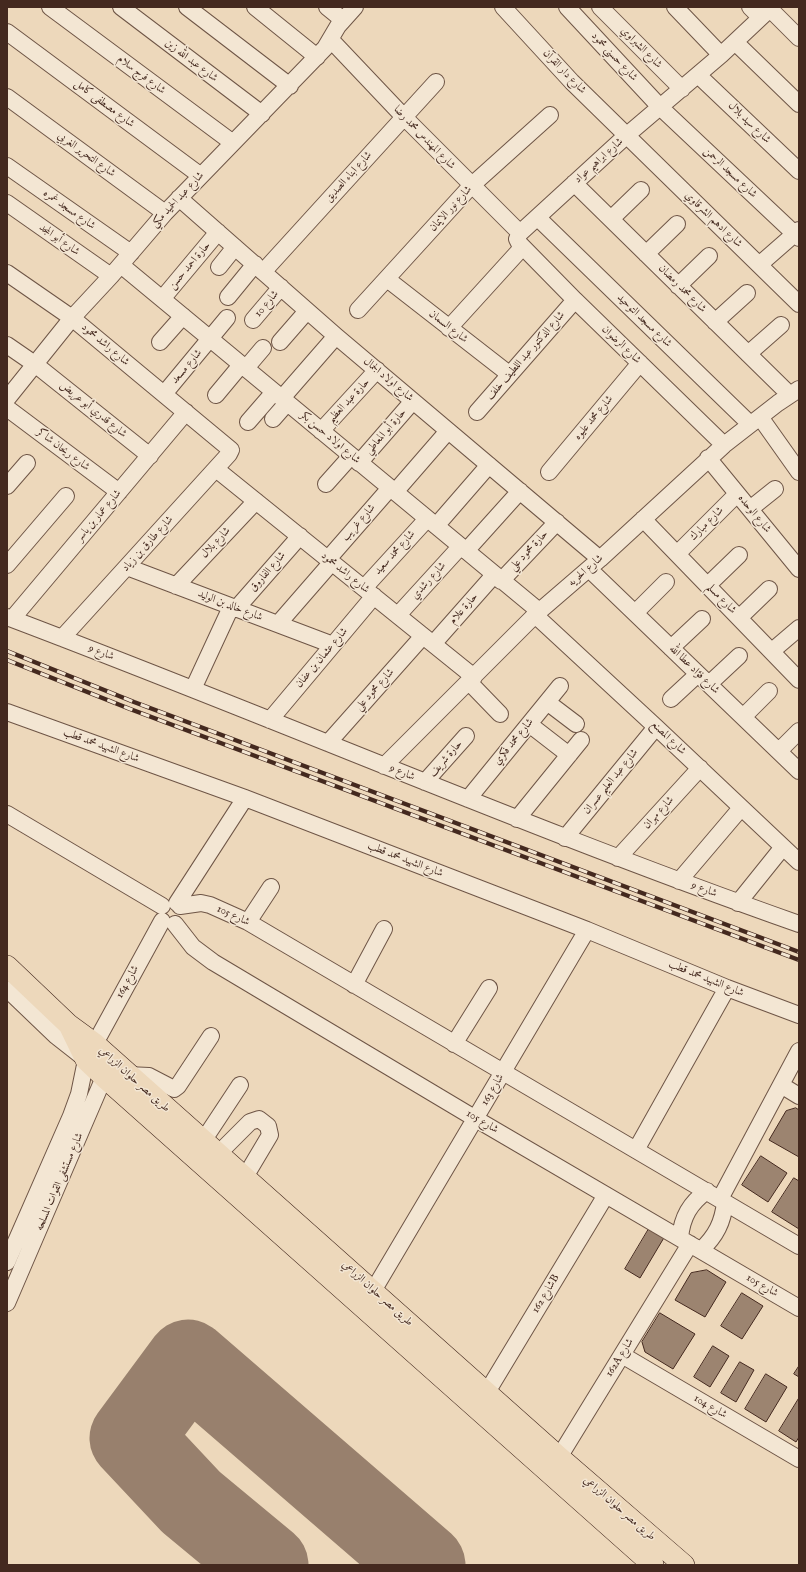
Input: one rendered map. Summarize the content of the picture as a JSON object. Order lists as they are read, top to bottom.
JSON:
{
  "streets": {
    "main road": ["طريق مصر حلوان الزراعي"],
    "street": [
      "شارع الشبراوي",
      "شارع حسني محمود",
      "شارع عبد الله زين",
      "شارع دار القرآن",
      "شارع فرج سلام",
      "شارع مصطفى كامل",
      "شارع سيد بلال",
      "شارع المهندس محمد رضا",
      "شارع التحرير الغربي",
      "شارع ابراهيم عواد",
      "شارع مسجد الرحمن",
      "شارع ابناء الصديق",
      "شارع عبد الحميد مكي",
      "شارع نور الايمان",
      "شارع مسجد غمره",
      "شارع ادهم الشرقاوي",
      "شارع أبو المجد",
      "حارة احمد حسن",
      "شارع محمد رمضان",
      "شارع 10",
      "شارع مسجد التوحيد",
      "شارع السمان",
      "شارع راشد محمود",
      "شارع الرضوان",
      "شارع الدكتور عبد اللطيف خلف",
      "شارع مسعد",
      "شارع اولاد الجمال",
      "حارة عبد العظيم",
      "شارع قدري أبو عريض",
      "شارع محمد عليوه",
      "حارة أبو المعاطي",
      "شارع اولاد حسن بكر",
      "شارع ريحان شاكر",
      "شارع الوحده",
      "شارع عمار بن ياسر",
      "شارع غريب",
      "شارع مبارك",
      "شارع بلال",
      "شارع طارق بن زياد",
      "حارة محمود علي",
      "شارع محمد سعيد",
      "شارع الحريه",
      "شارع الفاروق",
      "شارع رشدي",
      "شارع مسلم",
      "شارع خالد بن الوليد",
      "حارة علام",
      "شارع 9",
      "شارع عثمان بن عفان",
      "شارع فؤاد عطا الله",
      "شارع محمود علي",
      "شارع المصنع",
      "شارع محمد فكري",
      "شارع الشهيد محمد قطب",
      "حارة شريف",
      "شارع عبد العليم عسران",
      "شارع مهران",
      "شارع 105",
      "شارع 164",
      "شارع 163",
      "شارع مستشفى القوات المسلحه",
      "شارع 162B",
      "162A شارع",
      "شارع 104"
    ]
  },
  "crossings": [
    ["شارع الشبراوي", "شارع ابراهيم عواد"],
    ["شارع حسني محمود", "شارع ابراهيم عواد"],
    ["شارع حسني محمود", "شارع مسجد الرحمن"],
    ["شارع عبد الله زين", "شارع عبد الحميد مكي"],
    ["شارع دار القرآن", "شارع ابراهيم عواد"],
    ["شارع دار القرآن", "شارع ادهم الشرقاوي"],
    ["شارع فرج سلام", "شارع عبد الحميد مكي"],
    ["شارع مصطفى كامل", "شارع عبد الحميد مكي"],
    ["شارع سيد بلال", "شارع ابراهيم عواد"],
    ["شارع المهندس محمد رضا", "شارع ابراهيم عواد"],
    ["شارع المهندس محمد رضا", "شارع ابناء الصديق"],
    ["شارع المهندس محمد رضا", "شارع عبد الحميد مكي"],
    ["شارع المهندس محمد رضا", "شارع نور الايمان"],
    ["شارع المهندس محمد رضا", "شارع الرضوان"],
    ["شارع التحرير الغربي", "شارع عبد الحميد مكي"],
    ["شارع ابراهيم عواد", "شارع مسجد الرحمن"],
    ["شارع ابراهيم عواد", "شارع ادهم الشرقاوي"],
    ["شارع ابراهيم عواد", "شارع محمد رمضان"],
    ["شارع ابراهيم عواد", "شارع مسجد التوحيد"],
    ["شارع ابراهيم عواد", "شارع السمان"],
    ["شارع ابراهيم عواد", "شارع الرضوان"],
    ["شارع ابناء الصديق", "شارع اولاد الجمال"],
    ["شارع عبد الحميد مكي", "شارع مسجد غمره"],
    ["شارع عبد الحميد مكي", "شارع أبو المجد"],
    ["شارع عبد الحميد مكي", "شارع راشد محمود"],
    ["شارع عبد الحميد مكي", "شارع اولاد الجمال"],
    ["شارع عبد الحميد مكي", "شارع قدري أبو عريض"],
    ["شارع عبد الحميد مكي", "شارع اولاد حسن بكر"],
    ["شارع نور الايمان", "شارع السمان"],
    ["شارع مسجد غمره", "شارع أبو المجد"],
    ["شارع مسجد غمره", "شارع اولاد حسن بكر"],
    ["شارع أبو المجد", "شارع اولاد حسن بكر"],
    ["حارة احمد حسن", "شارع اولاد الجمال"],
    ["حارة احمد حسن", "شارع اولاد حسن بكر"],
    ["شارع محمد رمضان", "شارع الحريه"],
    ["شارع 10", "شارع اولاد الجمال"],
    ["شارع مسجد التوحيد", "شارع الحريه"],
    ["شارع السمان", "شارع الدكتور عبد اللطيف خلف"],
    ["شارع راشد محمود", "شارع مسعد"],
    ["شارع راشد محمود", "شارع عمار بن ياسر"],
    ["شارع راشد محمود", "شارع غريب"],
    ["شارع راشد محمود", "شارع بلال"],
    ["شارع راشد محمود", "شارع طارق بن زياد"],
    ["شارع راشد محمود", "شارع محمد سعيد"],
    ["شارع راشد محمود", "شارع الحريه"],
    ["شارع راشد محمود", "شارع الفاروق"],
    ["شارع راشد محمود", "شارع رشدي"],
    ["شارع راشد محمود", "حارة علام"],
    ["شارع راشد محمود", "شارع عثمان بن عفان"],
    ["شارع راشد محمود", "شارع محمود علي"],
    ["شارع الرضوان", "شارع الدكتور عبد اللطيف خلف"],
    ["شارع الرضوان", "شارع محمد عليوه"],
    ["شارع الرضوان", "شارع الحريه"],
    ["شارع مسعد", "شارع اولاد حسن بكر"],
    ["شارع اولاد الجمال", "حارة عبد العظيم"],
    ["شارع اولاد الجمال", "حارة أبو المعاطي"],
    ["شارع اولاد الجمال", "شارع غريب"],
    ["شارع اولاد الجمال", "حارة محمود علي"],
    ["شارع اولاد الجمال", "شارع محمد سعيد"],
    ["شارع اولاد الجمال", "شارع الحريه"],
    ["شارع اولاد الجمال", "شارع رشدي"],
    ["شارع اولاد الجمال", "شارع فؤاد عطا الله"],
    ["حارة عبد العظيم", "شارع اولاد حسن بكر"],
    ["شارع قدري أبو عريض", "شارع عمار بن ياسر"],
    ["حارة أبو المعاطي", "شارع اولاد حسن بكر"],
    ["شارع اولاد حسن بكر", "شارع غريب"],
    ["شارع اولاد حسن بكر", "حارة محمود علي"],
    ["شارع اولاد حسن بكر", "شارع محمد سعيد"],
    ["شارع اولاد حسن بكر", "شارع الحريه"],
    ["شارع اولاد حسن بكر", "شارع رشدي"],
    ["شارع اولاد حسن بكر", "حارة علام"],
    ["شارع اولاد حسن بكر", "شارع المصنع"],
    ["شارع ريحان شاكر", "شارع عمار بن ياسر"],
    ["شارع الوحده", "شارع مبارك"],
    ["شارع الوحده", "شارع الحريه"],
    ["شارع عمار بن ياسر", "شارع 9"],
    ["شارع غريب", "شارع خالد بن الوليد"],
    ["شارع مبارك", "شارع مسلم"],
    ["شارع بلال", "شارع خالد بن الوليد"],
    ["شارع طارق بن زياد", "شارع خالد بن الوليد"],
    ["شارع طارق بن زياد", "شارع 9"],
    ["حارة محمود علي", "حارة علام"],
    ["شارع محمد سعيد", "شارع عثمان بن عفان"],
    ["شارع الحريه", "شارع مسلم"],
    ["شارع الحريه", "شارع 9"],
    ["شارع الحريه", "شارع فؤاد عطا الله"],
    ["شارع الحريه", "شارع المصنع"],
    ["شارع الفاروق", "شارع خالد بن الوليد"],
    ["شارع الفاروق", "شارع 9"],
    ["شارع خالد بن الوليد", "شارع عثمان بن عفان"],
    ["حارة علام", "شارع محمود علي"],
    ["شارع 9", "شارع عثمان بن عفان"],
    ["شارع 9", "شارع محمود علي"],
    ["شارع 9", "شارع محمد فكري"],
    ["شارع 9", "حارة شريف"],
    ["شارع 9", "شارع عبد العليم عسران"],
    ["شارع 9", "شارع مهران"],
    ["شارع المصنع", "شارع عبد العليم عسران"],
    ["شارع المصنع", "شارع مهران"],
    ["شارع الشهيد محمد قطب", "شارع 164"],
    ["شارع الشهيد محمد قطب", "شارع 163"],
    ["شارع 105", "شارع 164"],
    ["شارع 105", "شارع 163"],
    ["شارع 105", "شارع 162B"],
    ["شارع 105", "162A شارع"],
    ["شارع 164", "طريق مصر حلوان الزراعي"],
    ["شارع 164", "شارع مستشفى القوات المسلحه"],
    ["طريق مصر حلوان الزراعي", "شارع 163"],
    ["طريق مصر حلوان الزراعي", "شارع مستشفى القوات المسلحه"],
    ["طريق مصر حلوان الزراعي", "شارع 162B"],
    ["طريق مصر حلوان الزراعي", "162A شارع"],
    ["162A شارع", "شارع 104"]
  ]
}
